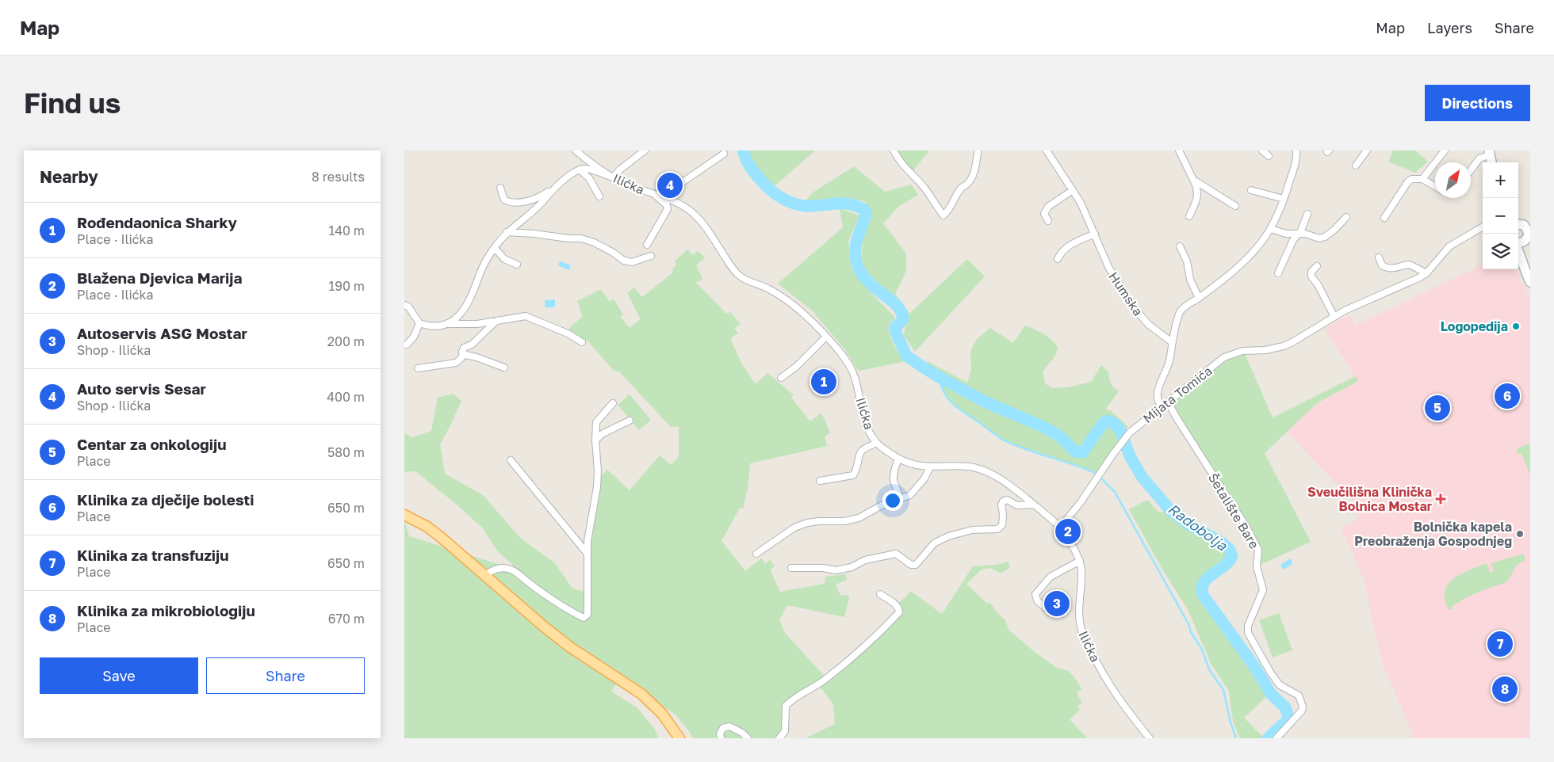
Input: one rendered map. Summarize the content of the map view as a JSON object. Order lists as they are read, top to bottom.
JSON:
{
  "streets": {
    "street": [
      "Ilićka",
      "Humska",
      "Mijata Tomića",
      "Šetalište Bare"
    ]
  },
  "crossings": [
    ["Ilićka", "Mijata Tomića"],
    ["Mijata Tomića", "Šetalište Bare"]
  ],
  "water": ["Radobolja"],
  "places": {
    "other": ["Logopedija", "Bolnička kapela Preobraženja Gospodnjeg"],
    "health": ["Sveučilišna Klinička Bolnica Mostar"]
  },
  "north": "top right",
  "page": {
    "header": "Map",
    "nav": ["Map", "Layers", "Share"],
    "buttons": [
      "Directions",
      ["Save", "Share"]
    ],
    "title": "Find us",
    "heading": ["Nearby", "8 results"],
    "map_buttons": ["+", "−"],
    "pins": [
      "4",
      "1",
      "6",
      "5",
      "2",
      "3",
      "7",
      "8"
    ],
    "list": [
      {
        "mark": "1",
        "name": "Rođendaonica Sharky",
        "note": "Place · Ilićka",
        "value": "140 m"
      },
      {
        "mark": "2",
        "name": "Blažena Djevica Marija",
        "note": "Place · Ilićka",
        "value": "190 m"
      },
      {
        "mark": "3",
        "name": "Autoservis ASG Mostar",
        "note": "Shop · Ilićka",
        "value": "200 m"
      },
      {
        "mark": "4",
        "name": "Auto servis Sesar",
        "note": "Shop · Ilićka",
        "value": "400 m"
      },
      {
        "mark": "5",
        "name": "Centar za onkologiju",
        "note": "Place",
        "value": "580 m"
      },
      {
        "mark": "6",
        "name": "Klinika za dječije bolesti",
        "note": "Place",
        "value": "650 m"
      },
      {
        "mark": "7",
        "name": "Klinika za transfuziju",
        "note": "Place",
        "value": "650 m"
      },
      {
        "mark": "8",
        "name": "Klinika za mikrobiologiju",
        "note": "Place",
        "value": "670 m"
      }
    ]
  }
}
